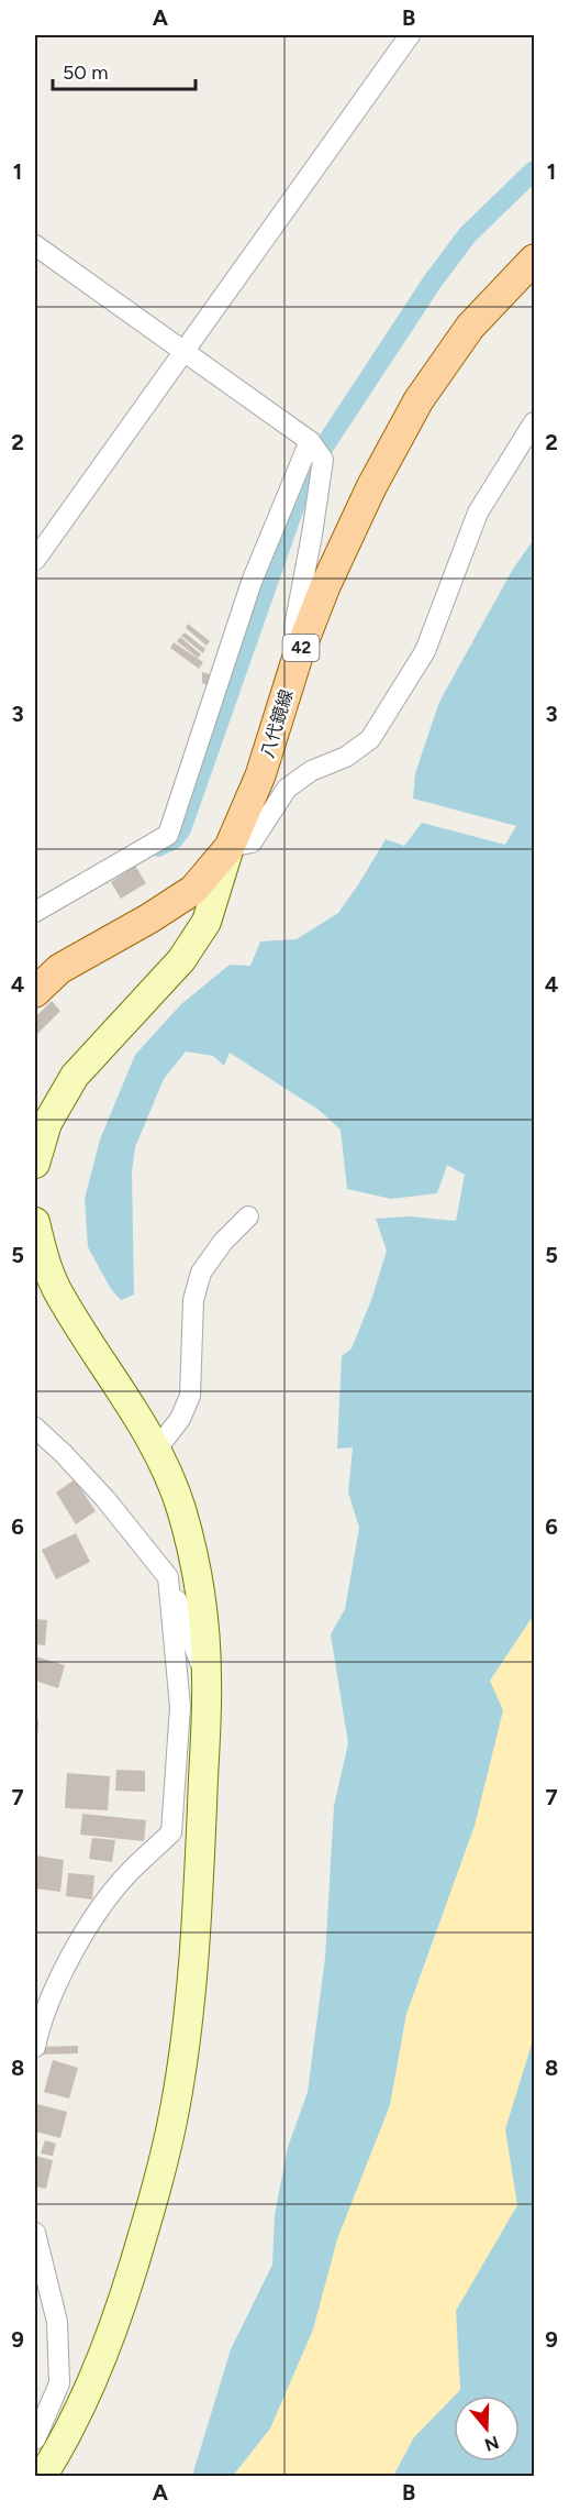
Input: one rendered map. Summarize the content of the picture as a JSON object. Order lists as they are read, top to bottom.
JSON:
{
  "streets": {
    "main road": ["42", "八代鏡線"]
  },
  "scale_bar": "50 m",
  "north": "bottom",
  "grid": {
    "columns": ["A", "B"],
    "rows": [
      "1",
      "2",
      "3",
      "4",
      "5",
      "6",
      "7",
      "8",
      "9"
    ]
  }
}
